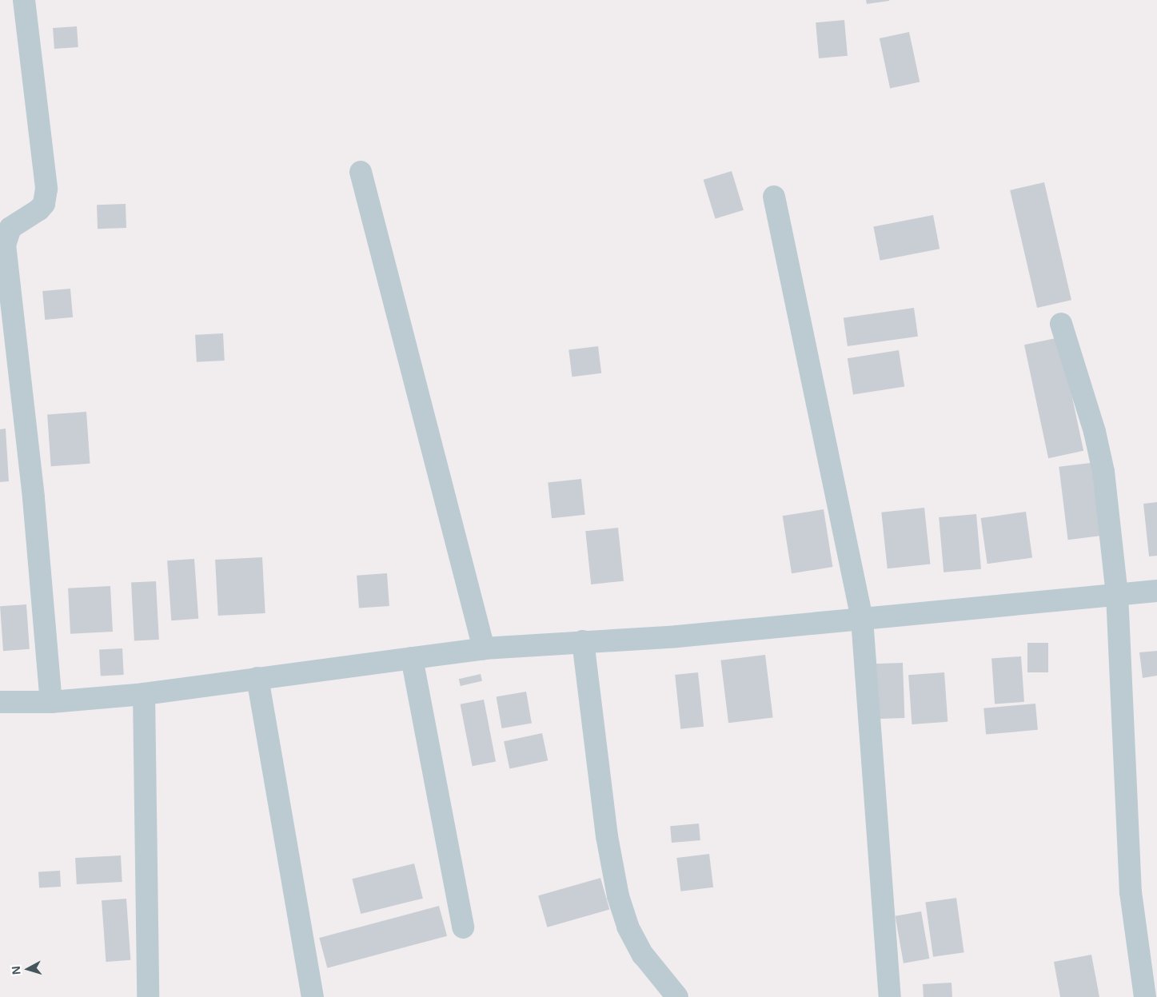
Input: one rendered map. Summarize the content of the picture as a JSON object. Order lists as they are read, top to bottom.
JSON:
{
  "north": "left"
}
